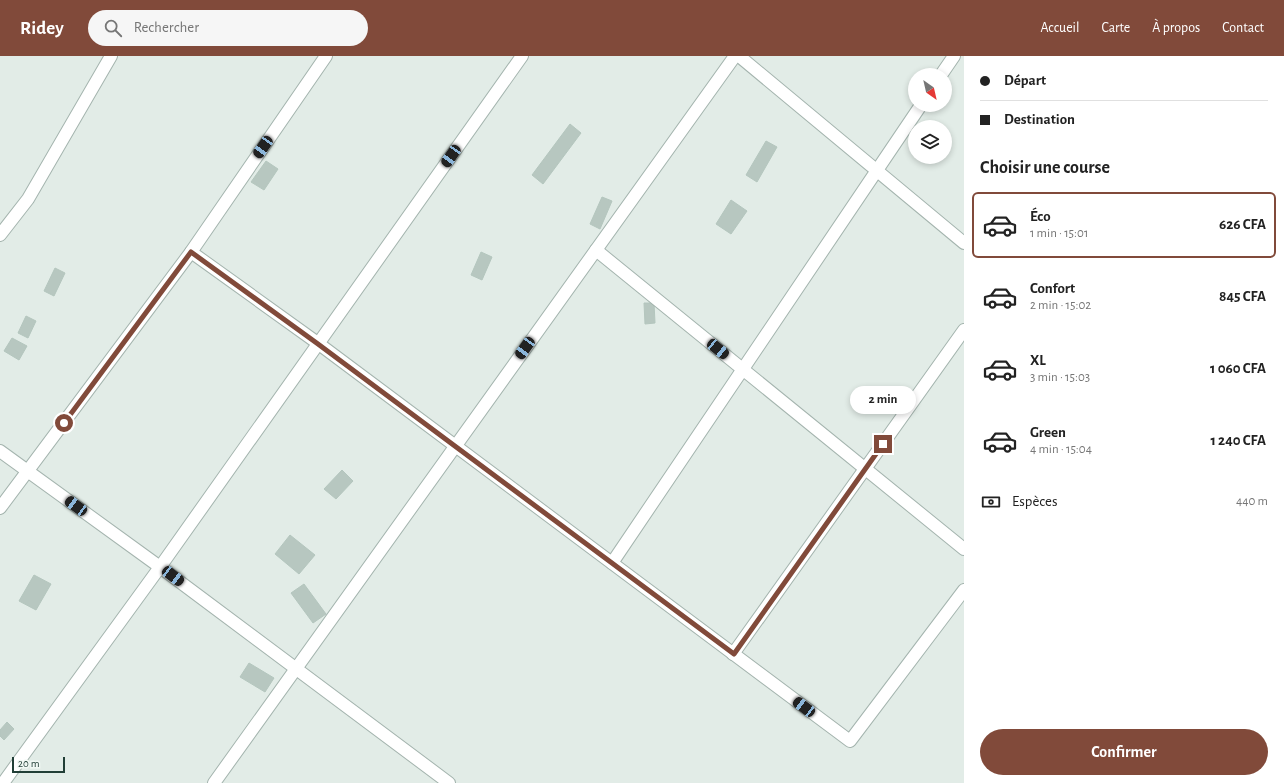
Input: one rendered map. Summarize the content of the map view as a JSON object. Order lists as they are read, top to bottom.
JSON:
{
  "scale_bar": "20 m",
  "north": "bottom right",
  "page": {
    "header": "Ridey",
    "search": "Rechercher",
    "nav": [
      "Accueil",
      "Carte",
      "À propos",
      "Contact"
    ],
    "banner": ["Départ", "Destination"],
    "heading": "Choisir une course",
    "list": [
      {
        "name": "Éco",
        "note": "1 min · 15:01",
        "value": "626 CFA"
      },
      {
        "name": "Confort",
        "note": "2 min · 15:02",
        "value": "845 CFA"
      },
      {
        "name": "XL",
        "note": "3 min · 15:03",
        "value": "1 060 CFA"
      },
      {
        "name": "Green",
        "note": "4 min · 15:04",
        "value": "1 240 CFA"
      }
    ],
    "bubble": "2 min",
    "pay": ["Espèces", "440 m"],
    "buttons": "Confirmer",
    "scale": "20 m"
  }
}
